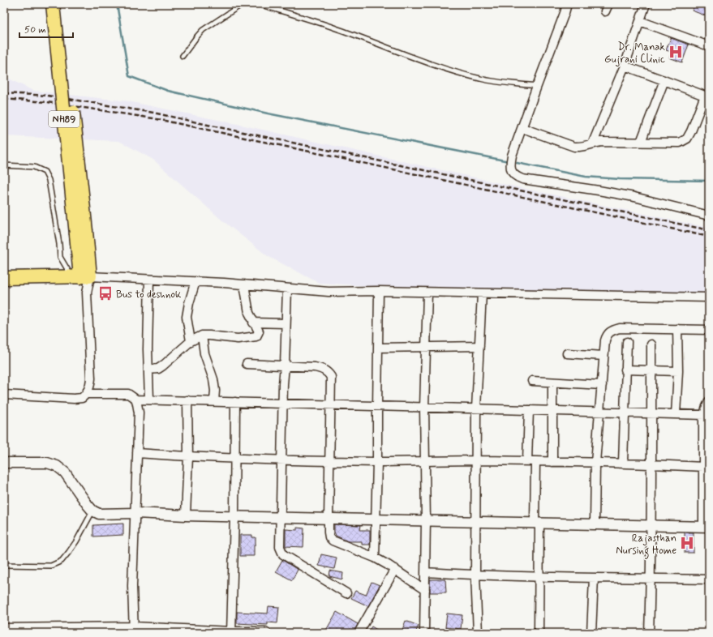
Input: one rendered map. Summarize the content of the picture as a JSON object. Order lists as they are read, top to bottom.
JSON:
{
  "streets": {
    "main road": ["NH89"]
  },
  "places": {
    "hospital": ["Dr. Manak Gujrani Clinic", "Rajasthan Nursing Home"],
    "bus stop": ["Bus to deshnok"]
  },
  "scale_bar": "50 m"
}
